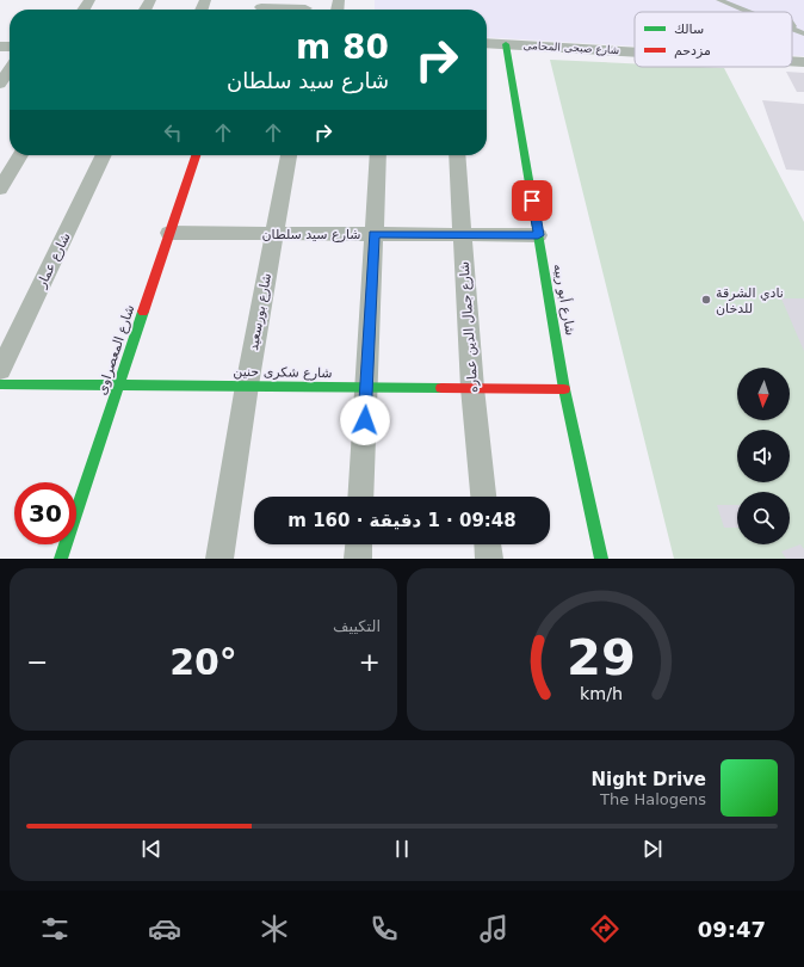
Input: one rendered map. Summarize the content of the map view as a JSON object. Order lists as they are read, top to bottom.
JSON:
{
  "streets": {
    "street": [
      "شارع صبحى المحامى",
      "شارع سيد سلطان",
      "شارع عمار",
      "شارع أبو ربيه",
      "شارع بورسعيد",
      "شارع جمال الدين عماره",
      "شارع المعصراوى",
      "شارع شكرى حنين"
    ]
  },
  "crossings": [
    ["شارع صبحى المحامى", "شارع أبو ربيه"],
    ["شارع سيد سلطان", "شارع أبو ربيه"],
    ["شارع سيد سلطان", "شارع بورسعيد"],
    ["شارع سيد سلطان", "شارع جمال الدين عماره"],
    ["شارع سيد سلطان", "شارع المعصراوى"],
    ["شارع أبو ربيه", "شارع شكرى حنين"],
    ["شارع بورسعيد", "شارع شكرى حنين"],
    ["شارع جمال الدين عماره", "شارع شكرى حنين"],
    ["شارع المعصراوى", "شارع شكرى حنين"]
  ],
  "places": ["نادي الشرقة للدخان"],
  "legend": ["سالك", "مزدحم"],
  "north": "bottom",
  "page": {
    "turn": ["80 m", "شارع سيد سلطان"],
    "limit": "30",
    "trip": "09:48 · 1 دقيقة · 160 m",
    "tile": "التكييف",
    "heat": ["−", "20°", "+"],
    "song": ["Night Drive", "The Halogens"],
    "tabs": "09:47",
    "gauge": ["29", "km/h"]
  }
}
